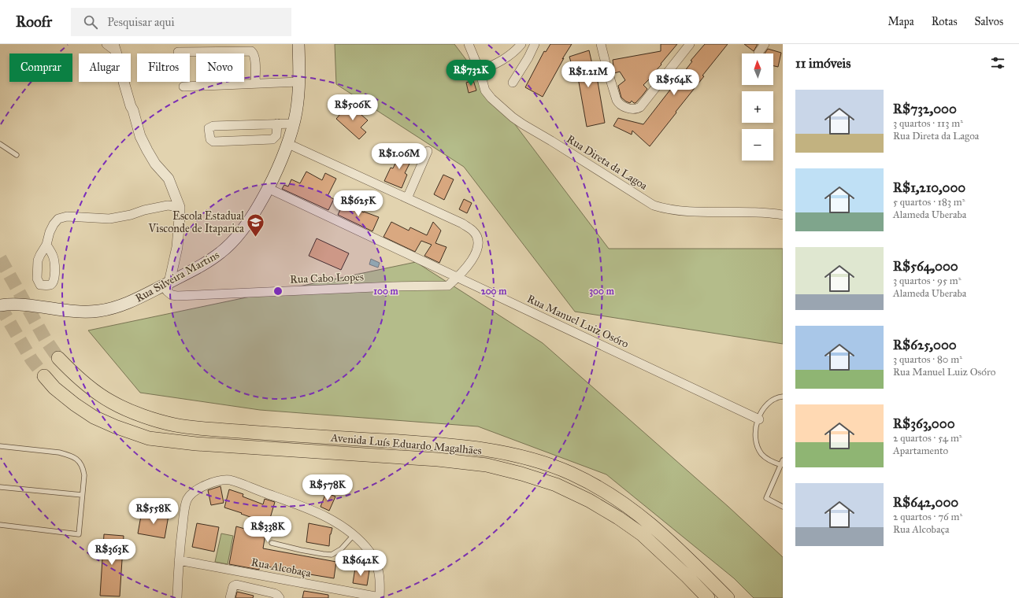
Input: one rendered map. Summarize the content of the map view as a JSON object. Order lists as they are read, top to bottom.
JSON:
{
  "streets": {
    "main road": ["Rua Silveira Martins", "Avenida Luís Eduardo Magalhães"],
    "street": [
      "Rua Direta da Lagoa",
      "Rua Cabo Lopes",
      "Rua Manuel Luiz Osóro",
      "Rua Alcobaça"
    ]
  },
  "crossings": [
    ["Rua Silveira Martins", "Rua Cabo Lopes"],
    ["Rua Silveira Martins", "Rua Manuel Luiz Osóro"],
    ["Rua Cabo Lopes", "Rua Manuel Luiz Osóro"]
  ],
  "places": {
    "school or university": ["Escola Estadual Visconde de Itaparica"]
  },
  "north": "top",
  "page": {
    "header": "Roofr",
    "search": "Pesquisar aqui",
    "nav": ["Mapa", "Rotas", "Salvos"],
    "heading": "11 imóveis",
    "map_buttons": ["+", "−"],
    "chip": [
      "Comprar",
      "Alugar",
      "Filtros",
      "Novo"
    ],
    "price": [
      "R$732K",
      "R$1.21M",
      "R$564K",
      "R$506K",
      "R$1.06M",
      "R$625K",
      "R$578K",
      "R$558K",
      "R$338K",
      "R$363K",
      "R$642K"
    ],
    "list": [
      {
        "name": "R$732,000",
        "note": "3 quartos · 113 m² · Rua Direta da Lagoa"
      },
      {
        "name": "R$1,210,000",
        "note": "5 quartos · 183 m² · Alameda Uberaba"
      },
      {
        "name": "R$564,000",
        "note": "3 quartos · 95 m² · Alameda Uberaba"
      },
      {
        "name": "R$625,000",
        "note": "3 quartos · 80 m² · Rua Manuel Luiz Osóro"
      },
      {
        "name": "R$363,000",
        "note": "2 quartos · 54 m² · Apartamento"
      },
      {
        "name": "R$642,000",
        "note": "2 quartos · 76 m² · Rua Alcobaça"
      }
    ]
  },
  "rings": ["100 m", "200 m", "300 m"]
}
